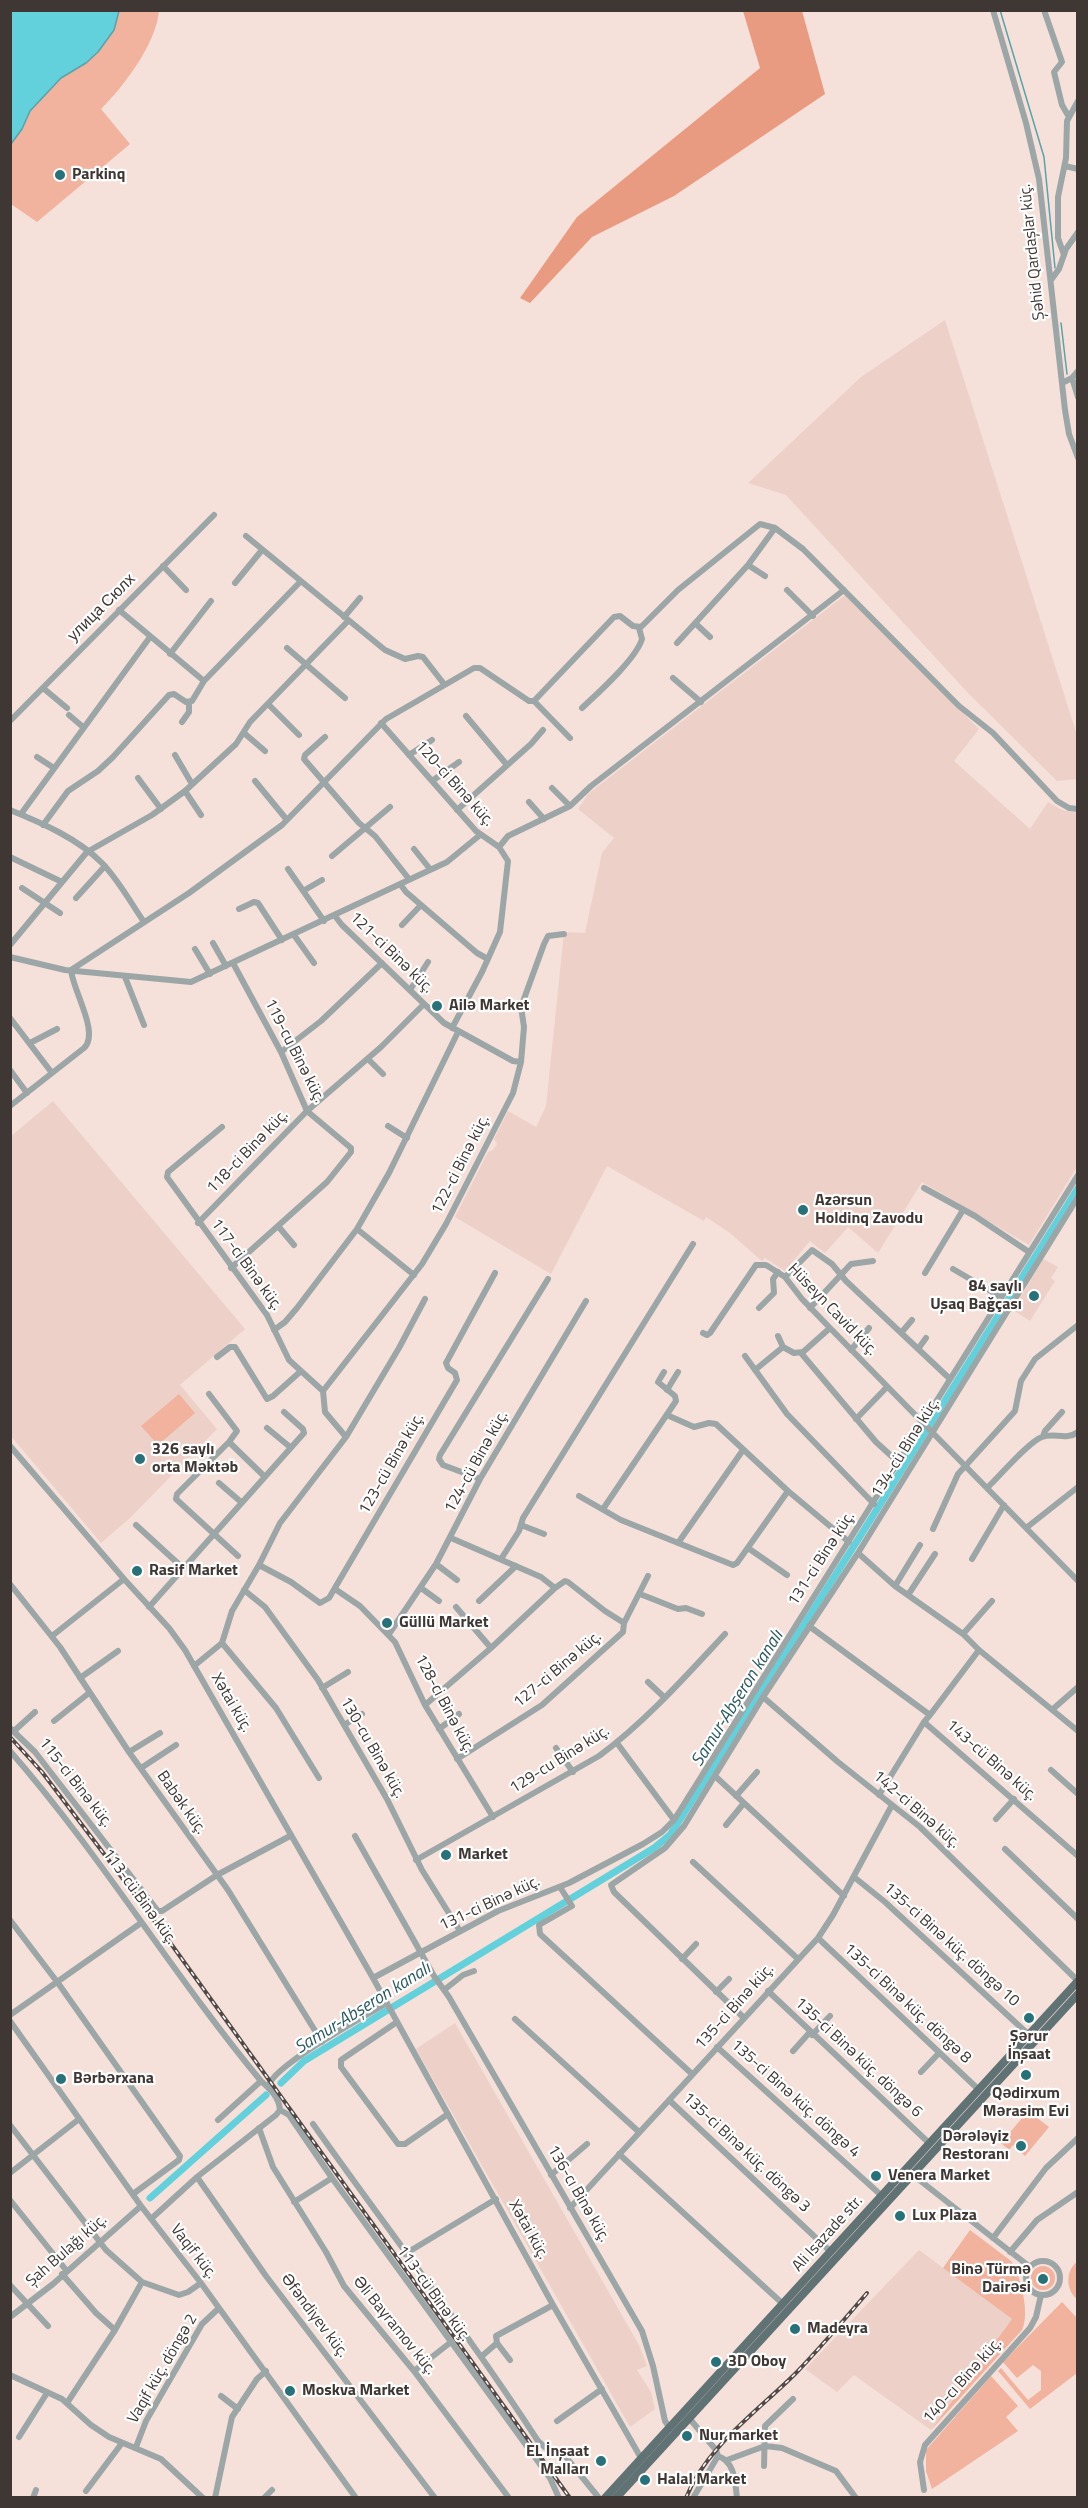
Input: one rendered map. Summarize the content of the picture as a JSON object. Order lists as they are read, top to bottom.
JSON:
{
  "streets": {
    "main road": ["Ali Isazade str."],
    "street": [
      "Şəhid Qardaşlar küç.",
      "улица Сюлх",
      "120-ci Binə küç.",
      "121-ci Binə küç.",
      "119-cu Binə küç.",
      "118-ci Binə küç.",
      "122-ci Binə küç.",
      "117-ci Binə küç.",
      "Hüseyn Cavid küç.",
      "134-cü Binə küç.",
      "124-cü Binə küç.",
      "123-cü Binə küç.",
      "131-ci Binə küç.",
      "127-ci Binə küç.",
      "Xətai küç.",
      "128-ci Binə küç.",
      "130-cu Binə küç.",
      "129-cu Binə küç.",
      "143-cü Binə küç.",
      "115-ci Binə küç.",
      "Babək küç.",
      "142-ci Binə küç.",
      "113-cü Binə küç.",
      "135-ci Binə küç. döngə 10",
      "135-ci Binə küç. döngə 8",
      "135-ci Binə küç.",
      "135-ci Binə küç. döngə 6",
      "135-ci Binə küç. döngə 4",
      "135-ci Binə küç. döngə 3",
      "136-cı Binə küç.",
      "Şah Bulağı küç.",
      "Vaqif küç.",
      "Əfəndiyev küç.",
      "Əli Bayramov küç.",
      "Vaqif küç. döngə 2",
      "140-cı Binə küç."
    ]
  },
  "crossings": [
    ["120-ci Binə küç.", "121-ci Binə küç."],
    ["120-ci Binə küç.", "117-ci Binə küç."],
    ["121-ci Binə küç.", "118-ci Binə küç."],
    ["121-ci Binə küç.", "122-ci Binə küç."],
    ["119-cu Binə küç.", "118-ci Binə küç."],
    ["119-cu Binə küç.", "117-ci Binə küç."],
    ["118-ci Binə küç.", "117-ci Binə küç."],
    ["122-ci Binə küç.", "117-ci Binə küç."],
    ["Hüseyn Cavid küç.", "134-cü Binə küç."],
    ["Hüseyn Cavid küç.", "131-ci Binə küç."],
    ["134-cü Binə küç.", "143-cü Binə küç."],
    ["134-cü Binə küç.", "142-ci Binə küç."],
    ["124-cü Binə küç.", "128-ci Binə küç."],
    ["123-cü Binə küç.", "128-ci Binə küç."],
    ["131-ci Binə küç.", "Xətai küç."],
    ["131-ci Binə küç.", "130-cu Binə küç."],
    ["131-ci Binə küç.", "136-cı Binə küç."],
    ["127-ci Binə küç.", "128-ci Binə küç."],
    ["Xətai küç.", "Ali Isazade str."],
    ["128-ci Binə küç.", "129-cu Binə küç."],
    ["130-cu Binə küç.", "129-cu Binə küç."],
    ["115-ci Binə küç.", "Babək küç."],
    ["142-ci Binə küç.", "135-ci Binə küç."],
    ["135-ci Binə küç. döngə 10", "135-ci Binə küç."],
    ["135-ci Binə küç. döngə 10", "Ali Isazade str."],
    ["135-ci Binə küç. döngə 8", "135-ci Binə küç."],
    ["135-ci Binə küç. döngə 8", "Ali Isazade str."],
    ["135-ci Binə küç.", "135-ci Binə küç. döngə 6"],
    ["135-ci Binə küç.", "135-ci Binə küç. döngə 4"],
    ["135-ci Binə küç.", "135-ci Binə küç. döngə 3"],
    ["135-ci Binə küç.", "136-cı Binə küç."],
    ["135-ci Binə küç. döngə 6", "Ali Isazade str."],
    ["135-ci Binə küç. döngə 4", "Ali Isazade str."],
    ["135-ci Binə küç. döngə 3", "Ali Isazade str."],
    ["136-cı Binə küç.", "Ali Isazade str."],
    ["Şah Bulağı küç.", "Vaqif küç."],
    ["Vaqif küç.", "Vaqif küç. döngə 2"]
  ],
  "water": ["Samur-Abşeron kanalı"],
  "places": [
    "Parkinq",
    "Ailә Market",
    "Azərsun Holdinq Zavodu",
    "84 saylı Uşaq Bağçası",
    "326 saylı orta Məktəb",
    "Rasif Market",
    "Güllü Market",
    "Market",
    "Şərur İnşaat",
    "Qədirxum Mərasim Evi",
    "Bərbərxana",
    "Dərələyiz Restoranı",
    "Venera Market",
    "Lux Plaza",
    "Binə Türmə Dairəsi",
    "Madeyra",
    "3D Oboy",
    "Moskva Market",
    "Nur market",
    "EL İnşaat Malları",
    "Halal Market"
  ]
}
